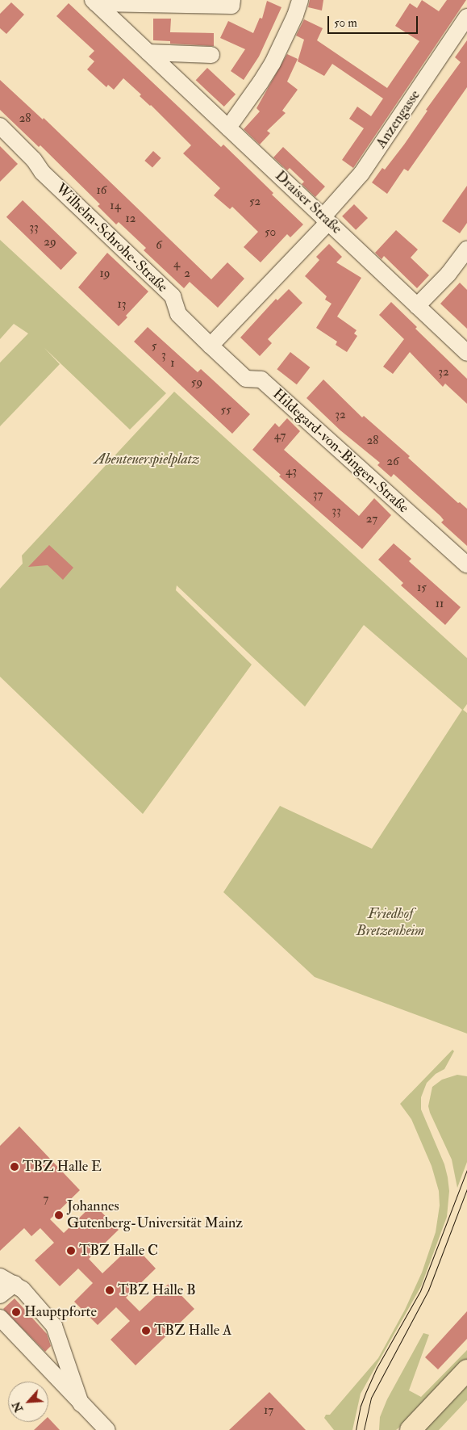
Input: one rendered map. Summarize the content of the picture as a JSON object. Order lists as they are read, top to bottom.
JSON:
{
  "streets": {
    "street": [
      "Anzengasse",
      "Draiser Straße",
      "Wilhelm-Schrohe-Straße",
      "Hildegard-von-Bingen-Straße"
    ]
  },
  "crossings": [
    ["Anzengasse", "Draiser Straße"],
    ["Anzengasse", "Wilhelm-Schrohe-Straße"],
    ["Anzengasse", "Hildegard-von-Bingen-Straße"],
    ["Wilhelm-Schrohe-Straße", "Hildegard-von-Bingen-Straße"]
  ],
  "parks": ["Abenteuerspielplatz", "Friedhof Bretzenheim"],
  "places": [
    "TBZ Halle E",
    "Johannes Gutenberg-Universität Mainz",
    "TBZ Halle C",
    "TBZ Halle B",
    "Hauptpforte",
    "TBZ Halle A"
  ],
  "house_numbers": [
    "28",
    "16",
    "52",
    "14",
    "12",
    "33",
    "50",
    "29",
    "6",
    "4",
    "19",
    "2",
    "13",
    "5",
    "3",
    "1",
    "32",
    "59",
    "55",
    "32",
    "47",
    "28",
    "26",
    "43",
    "37",
    "33",
    "27",
    "15",
    "11",
    "7",
    "17"
  ],
  "scale_bar": "50 m",
  "north": "bottom left"
}
